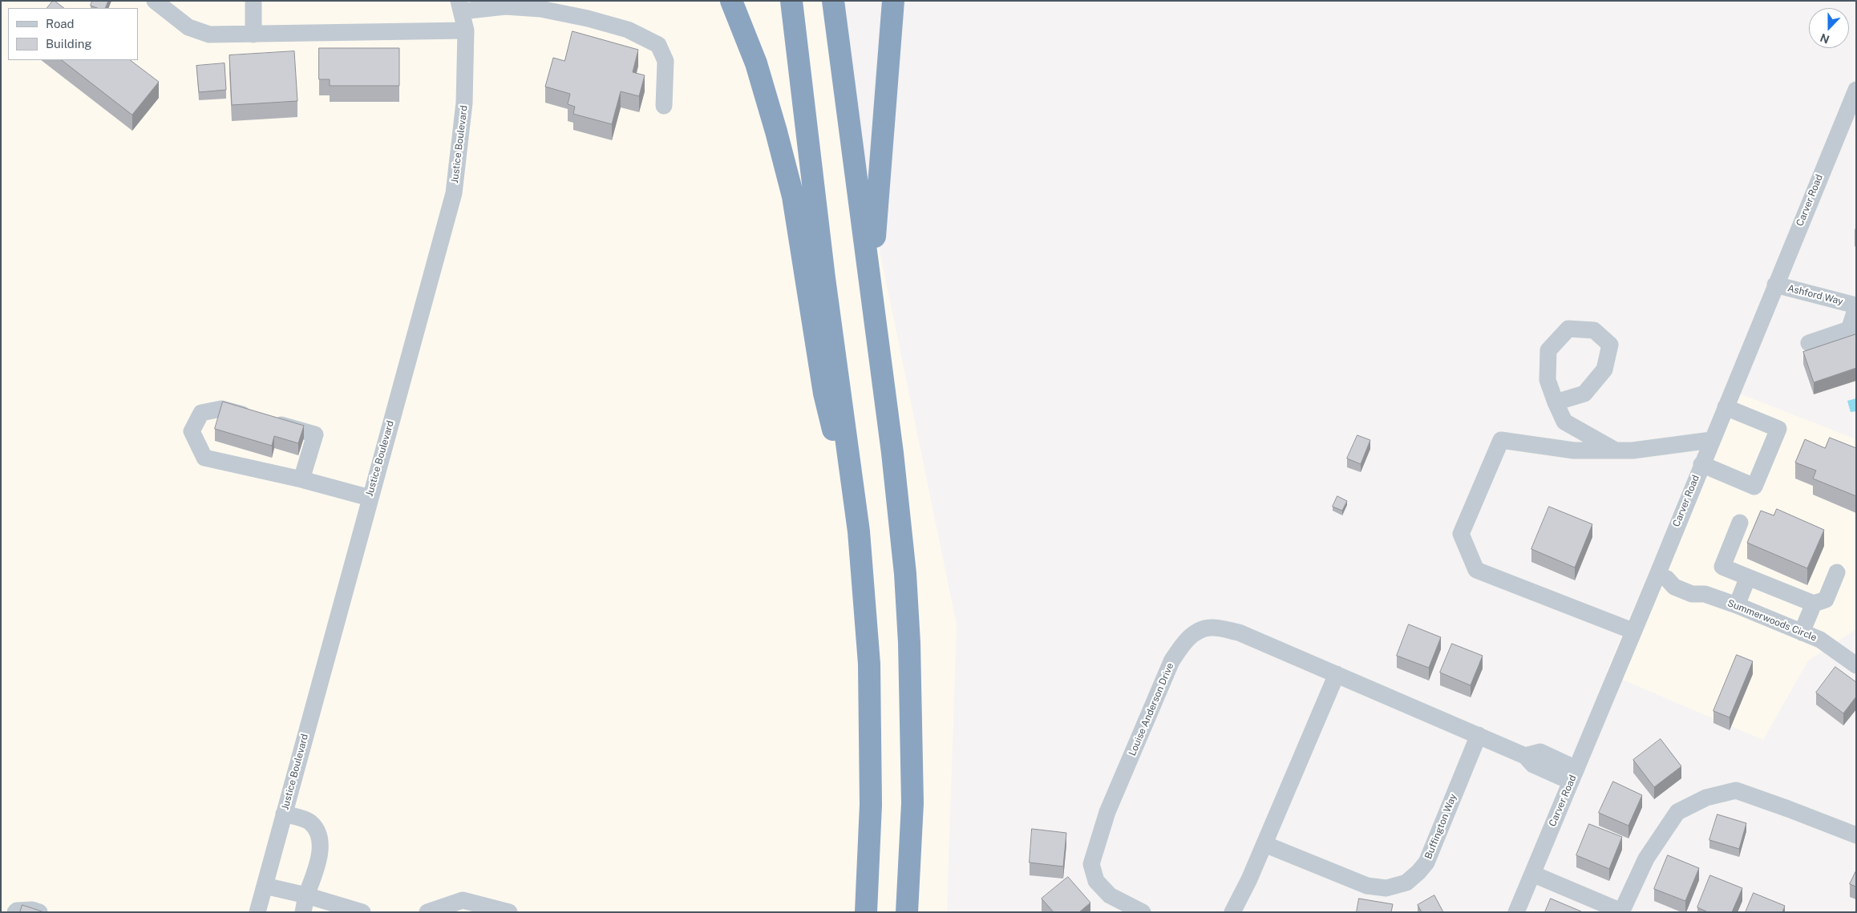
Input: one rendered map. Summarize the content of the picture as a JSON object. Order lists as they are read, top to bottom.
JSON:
{
  "streets": {
    "street": [
      "Justice Boulevard",
      "Carver Road",
      "Ashford Way",
      "Summerwoods Circle",
      "Louise Anderson Drive",
      "Buffington Way"
    ]
  },
  "crossings": [
    ["Carver Road", "Ashford Way"],
    ["Carver Road", "Summerwoods Circle"],
    ["Carver Road", "Louise Anderson Drive"],
    ["Louise Anderson Drive", "Buffington Way"]
  ],
  "legend": ["Road", "Building"],
  "north": "bottom"
}
